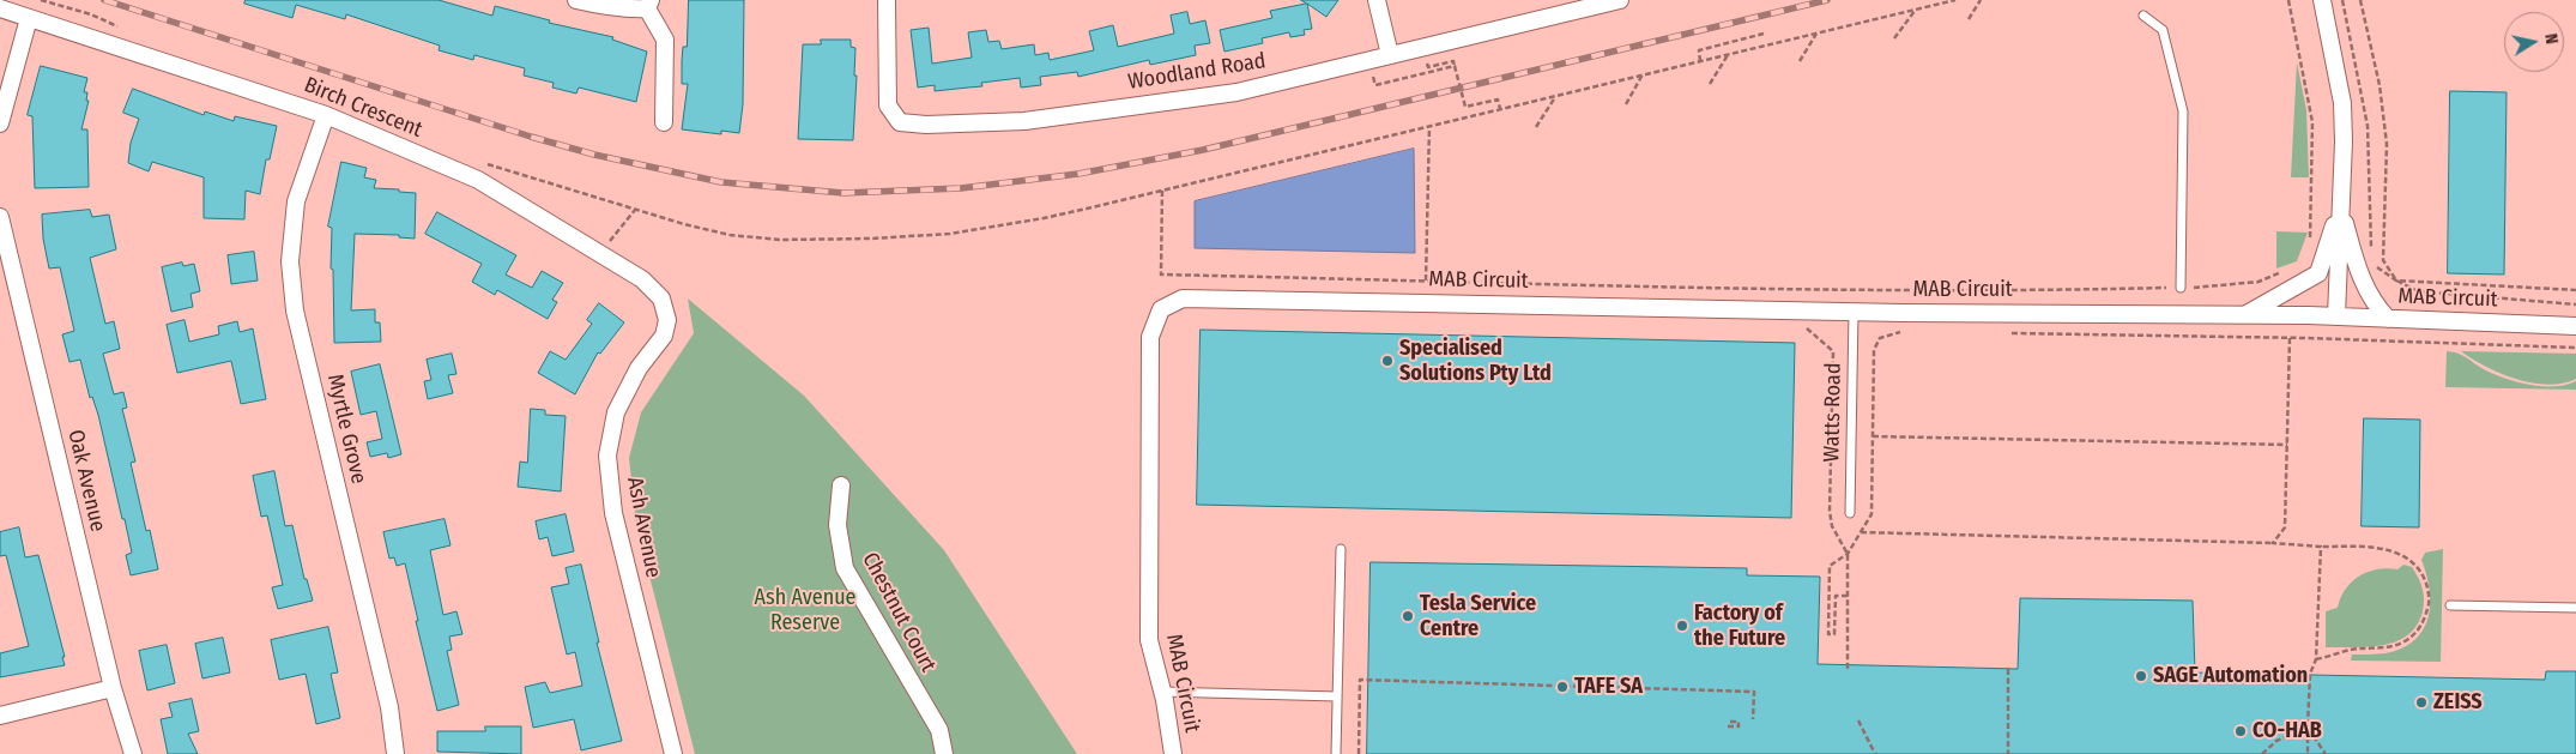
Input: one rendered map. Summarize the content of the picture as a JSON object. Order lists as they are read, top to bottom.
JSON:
{
  "streets": {
    "street": [
      "Woodland Road",
      "Birch Crescent",
      "MAB Circuit",
      "Myrtle Grove",
      "Oak Avenue",
      "Ash Avenue",
      "Chestnut Court"
    ],
    "lane": ["Watts Road"]
  },
  "crossings": [
    ["Birch Crescent", "Myrtle Grove"],
    ["Birch Crescent", "Ash Avenue"],
    ["MAB Circuit", "Watts Road"]
  ],
  "parks": ["Ash Avenue Reserve"],
  "places": [
    "Specialised Solutions Pty Ltd",
    "Tesla Service Centre",
    "Factory of the Future",
    "SAGE Automation",
    "TAFE SA",
    "ZEISS",
    "CO-HAB"
  ],
  "north": "right"
}
